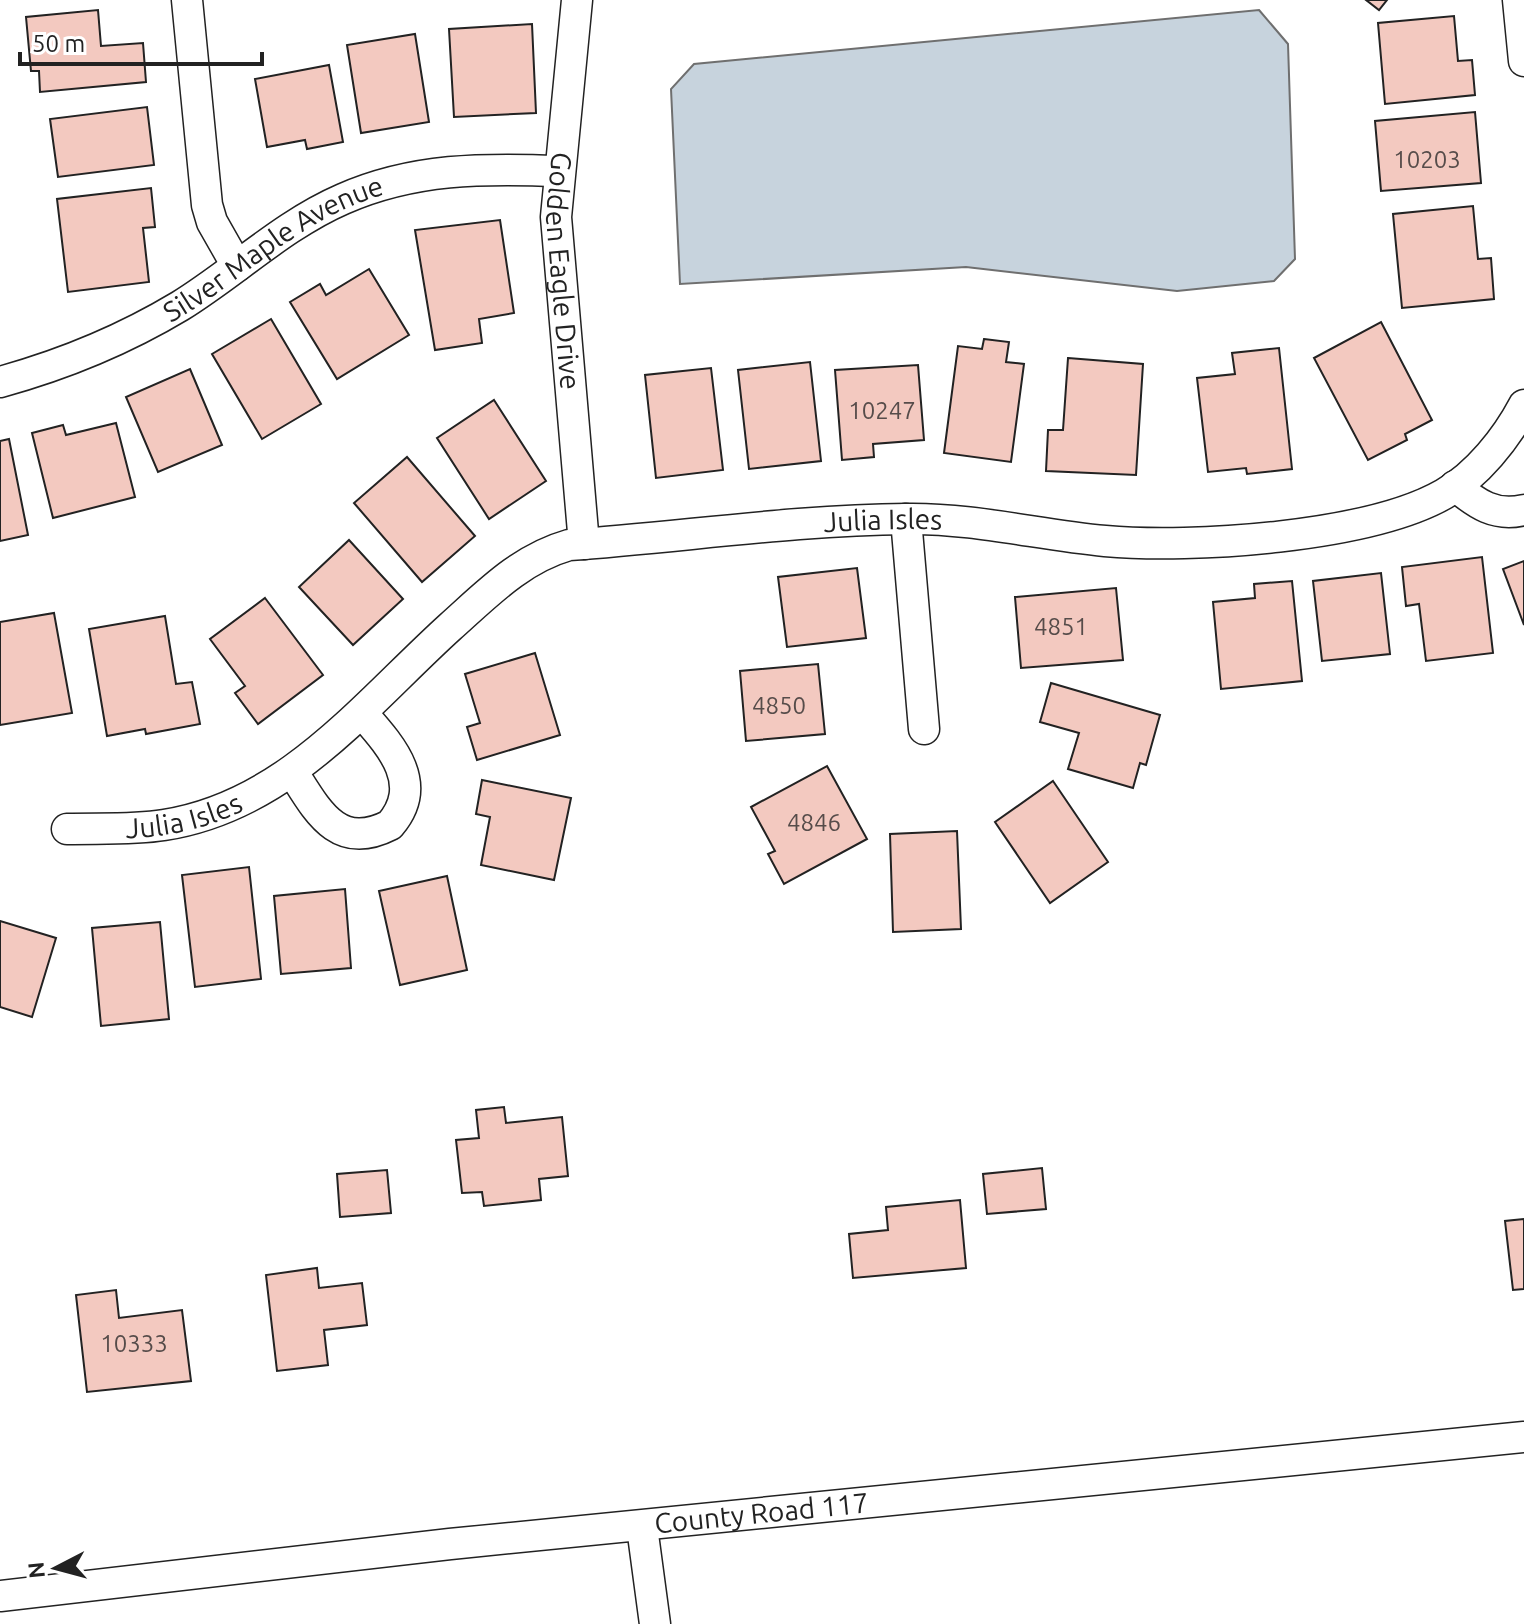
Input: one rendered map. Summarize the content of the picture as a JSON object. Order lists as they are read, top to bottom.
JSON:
{
  "streets": {
    "street": [
      "Silver Maple Avenue",
      "Golden Eagle Drive",
      "Julia Isles",
      "County Road 117"
    ]
  },
  "crossings": [
    ["Silver Maple Avenue", "Golden Eagle Drive"],
    ["Golden Eagle Drive", "Julia Isles"]
  ],
  "house_numbers": [
    "10203",
    "10247",
    "4851",
    "4850",
    "4846",
    "10333"
  ],
  "scale_bar": "50 m",
  "north": "left"
}
